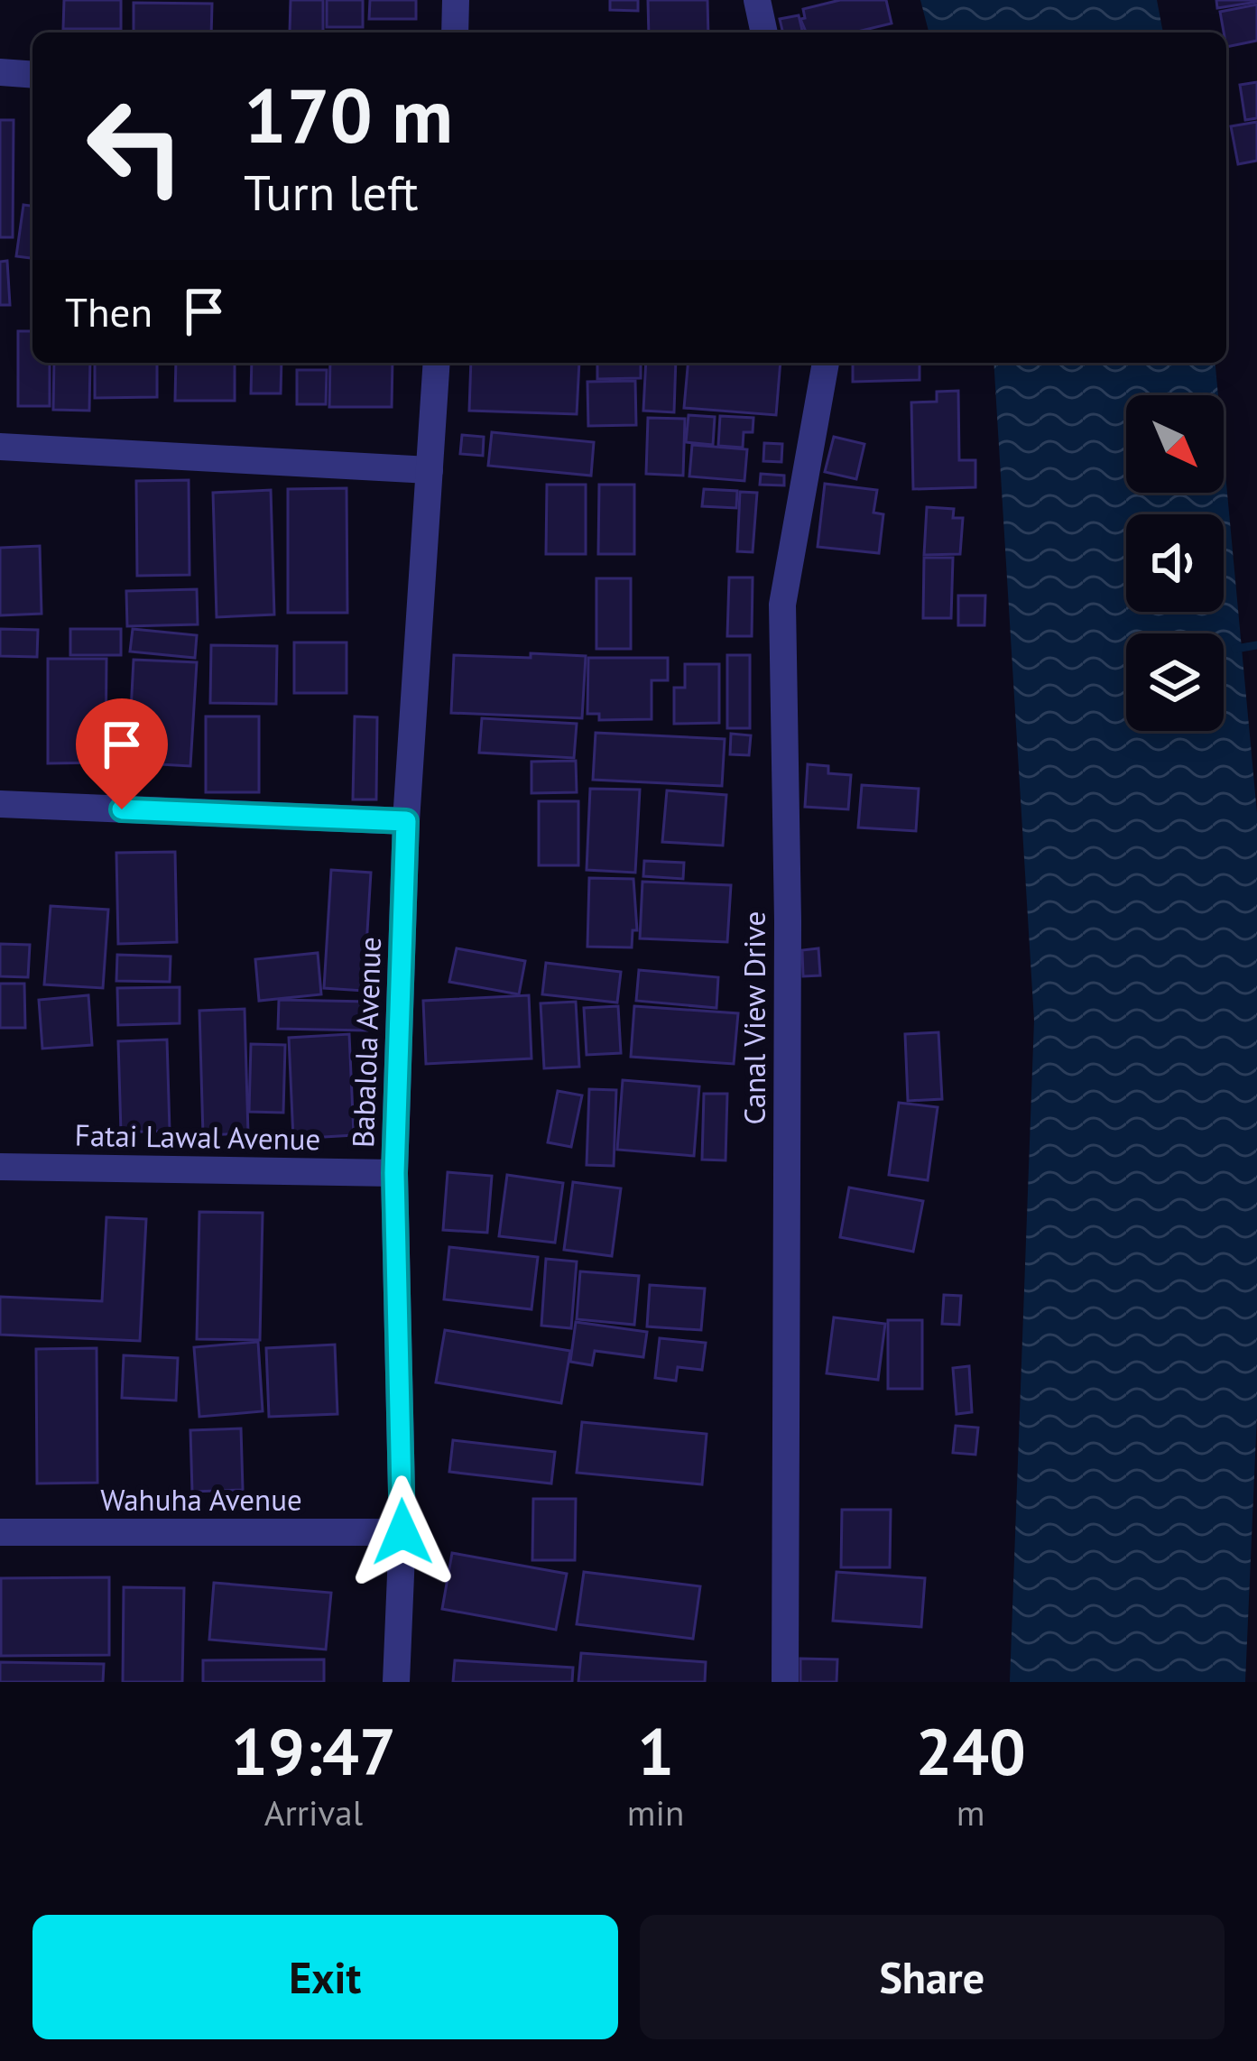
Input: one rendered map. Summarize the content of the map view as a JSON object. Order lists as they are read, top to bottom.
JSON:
{
  "streets": {
    "street": [
      "Canal View Drive",
      "Babalola Avenue",
      "Fatai Lawal Avenue",
      "Wahuha Avenue"
    ]
  },
  "crossings": [
    ["Babalola Avenue", "Fatai Lawal Avenue"],
    ["Babalola Avenue", "Wahuha Avenue"]
  ],
  "north": "bottom right",
  "page": {
    "turn": ["170 m", "Turn left"],
    "then": "Then",
    "eta": [
      "19:47",
      "Arrival",
      "1",
      "min",
      "240",
      "m"
    ],
    "buttons": ["Exit", "Share"]
  }
}
